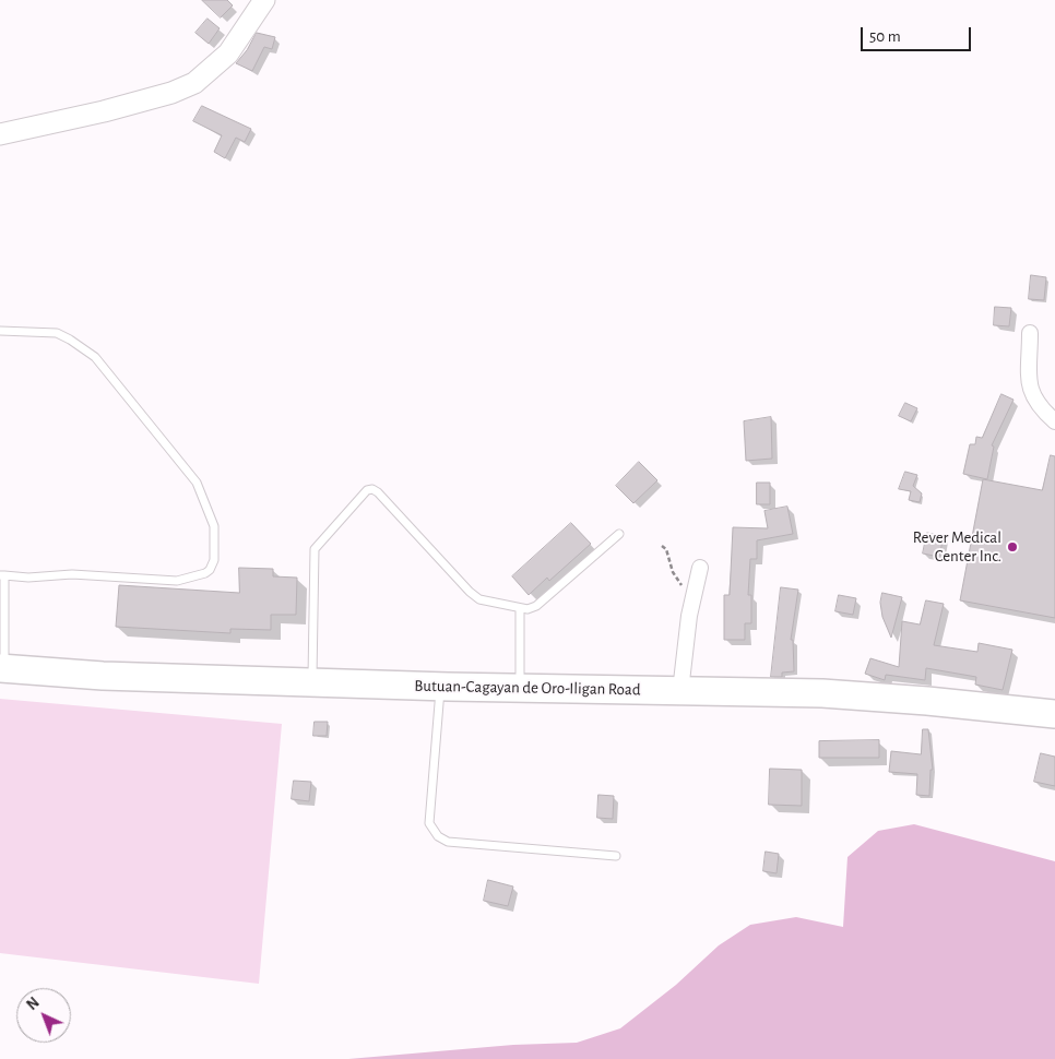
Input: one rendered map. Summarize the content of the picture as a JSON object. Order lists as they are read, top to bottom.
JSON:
{
  "streets": {
    "highway": ["Butuan-Cagayan de Oro-Iligan Road"]
  },
  "places": ["Rever Medical Center Inc."],
  "scale_bar": "50 m",
  "north": "top left"
}
